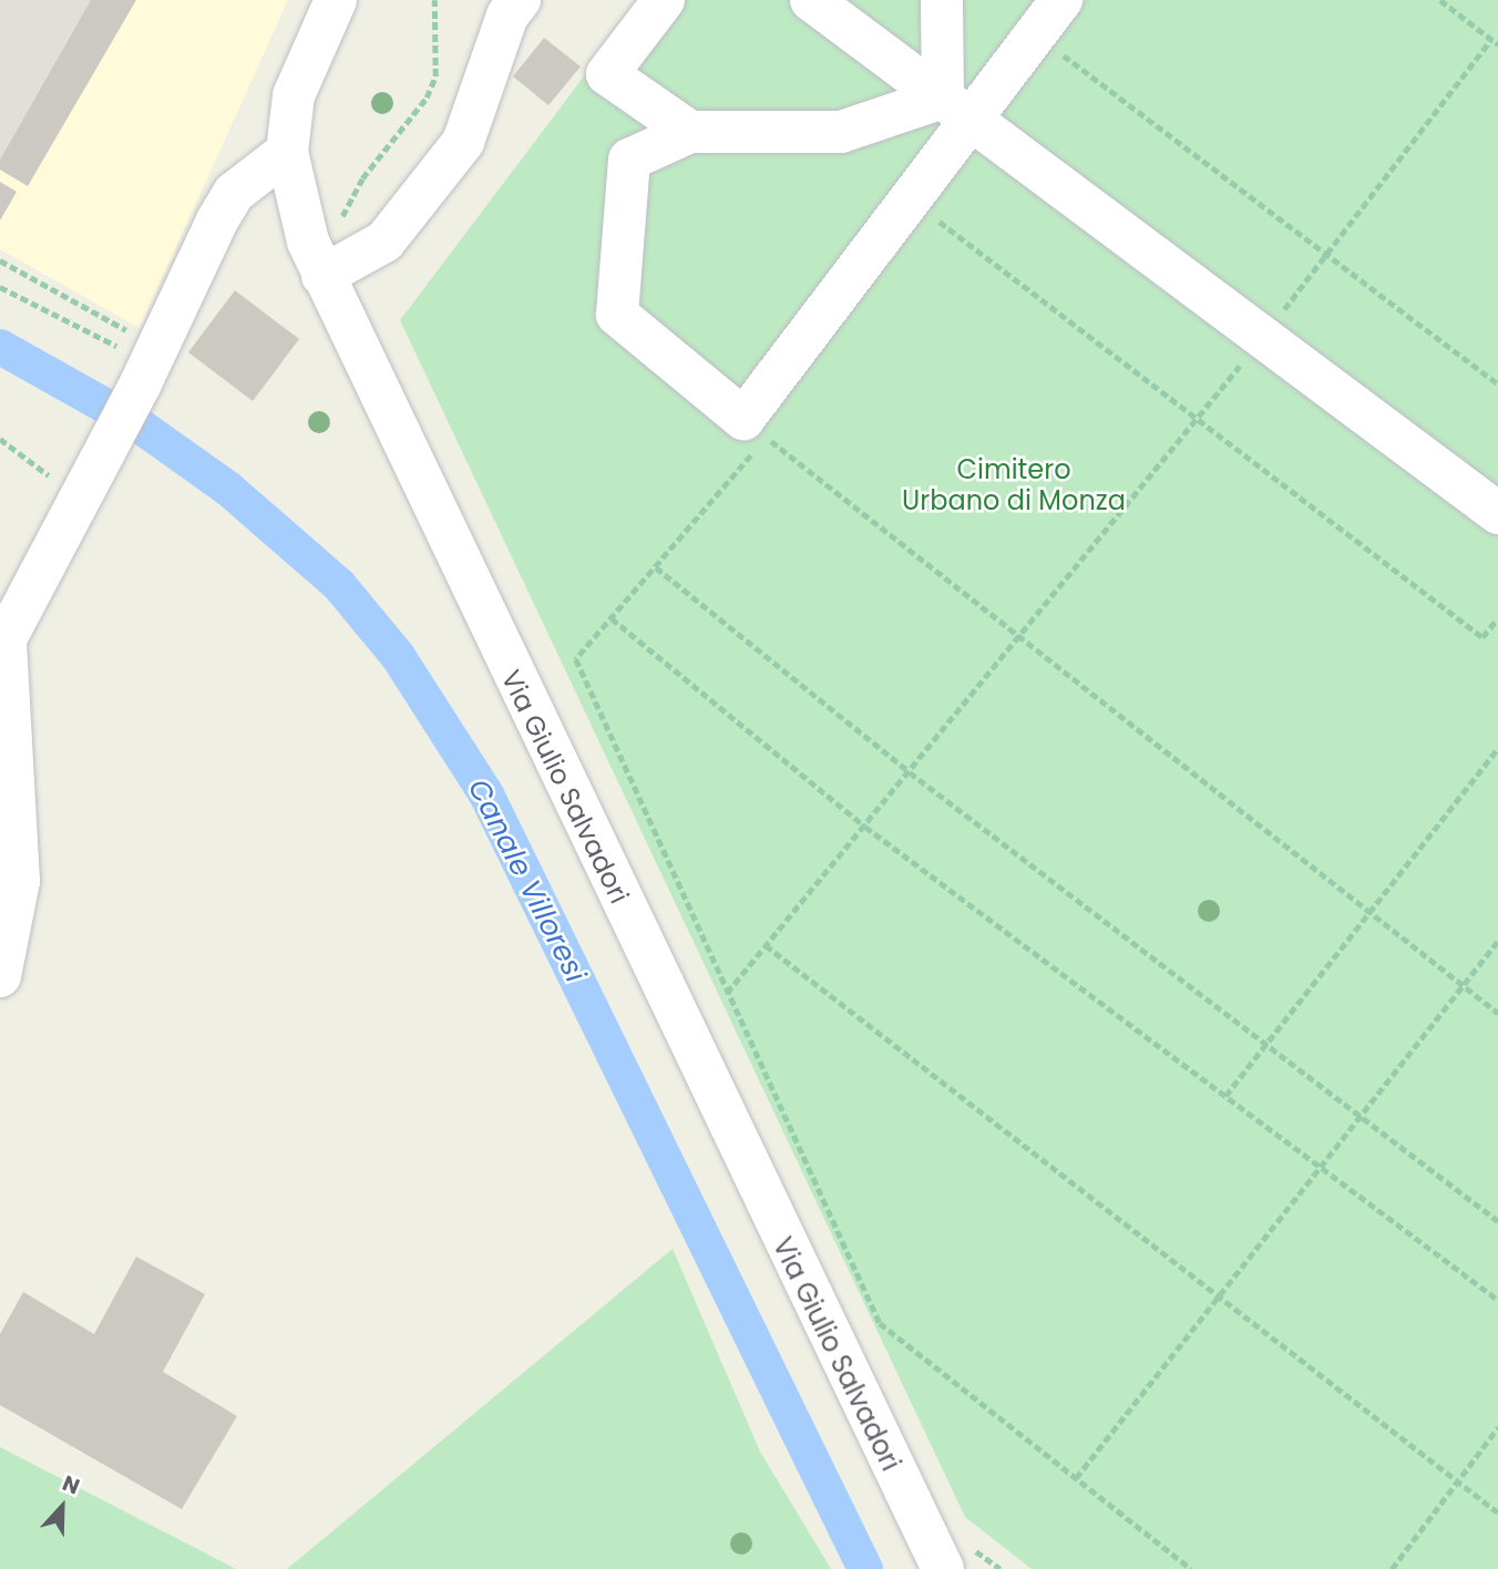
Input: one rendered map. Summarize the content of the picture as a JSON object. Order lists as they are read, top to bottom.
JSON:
{
  "streets": {
    "street": ["Via Giulio Salvadori"]
  },
  "water": ["Canale Villoresi"],
  "parks": ["Cimitero Urbano di Monza"],
  "north": "top"
}
